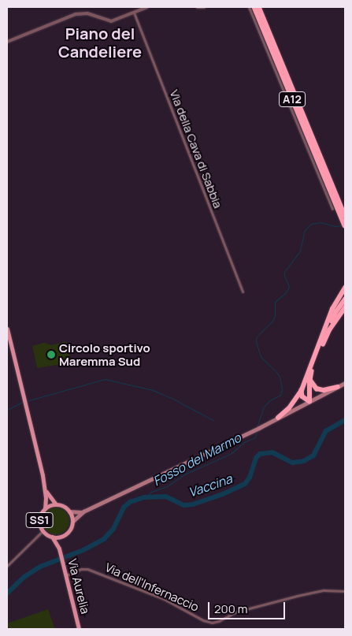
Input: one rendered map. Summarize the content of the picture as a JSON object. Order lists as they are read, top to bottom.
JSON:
{
  "streets": {
    "highway": ["A12"],
    "main road": ["SS1", "Via Aurelia"],
    "street": ["Via della Cava di Sabbia", "Via dell'Infernaccio"]
  },
  "crossings": [
    ["SS1", "Via Aurelia"],
    ["Via Aurelia", "Via dell'Infernaccio"]
  ],
  "districts": ["Piano del Candeliere"],
  "water": ["Fosso del Marmo", "Vaccina"],
  "places": ["Circolo sportivo Maremma Sud"],
  "scale_bar": "200 m"
}
